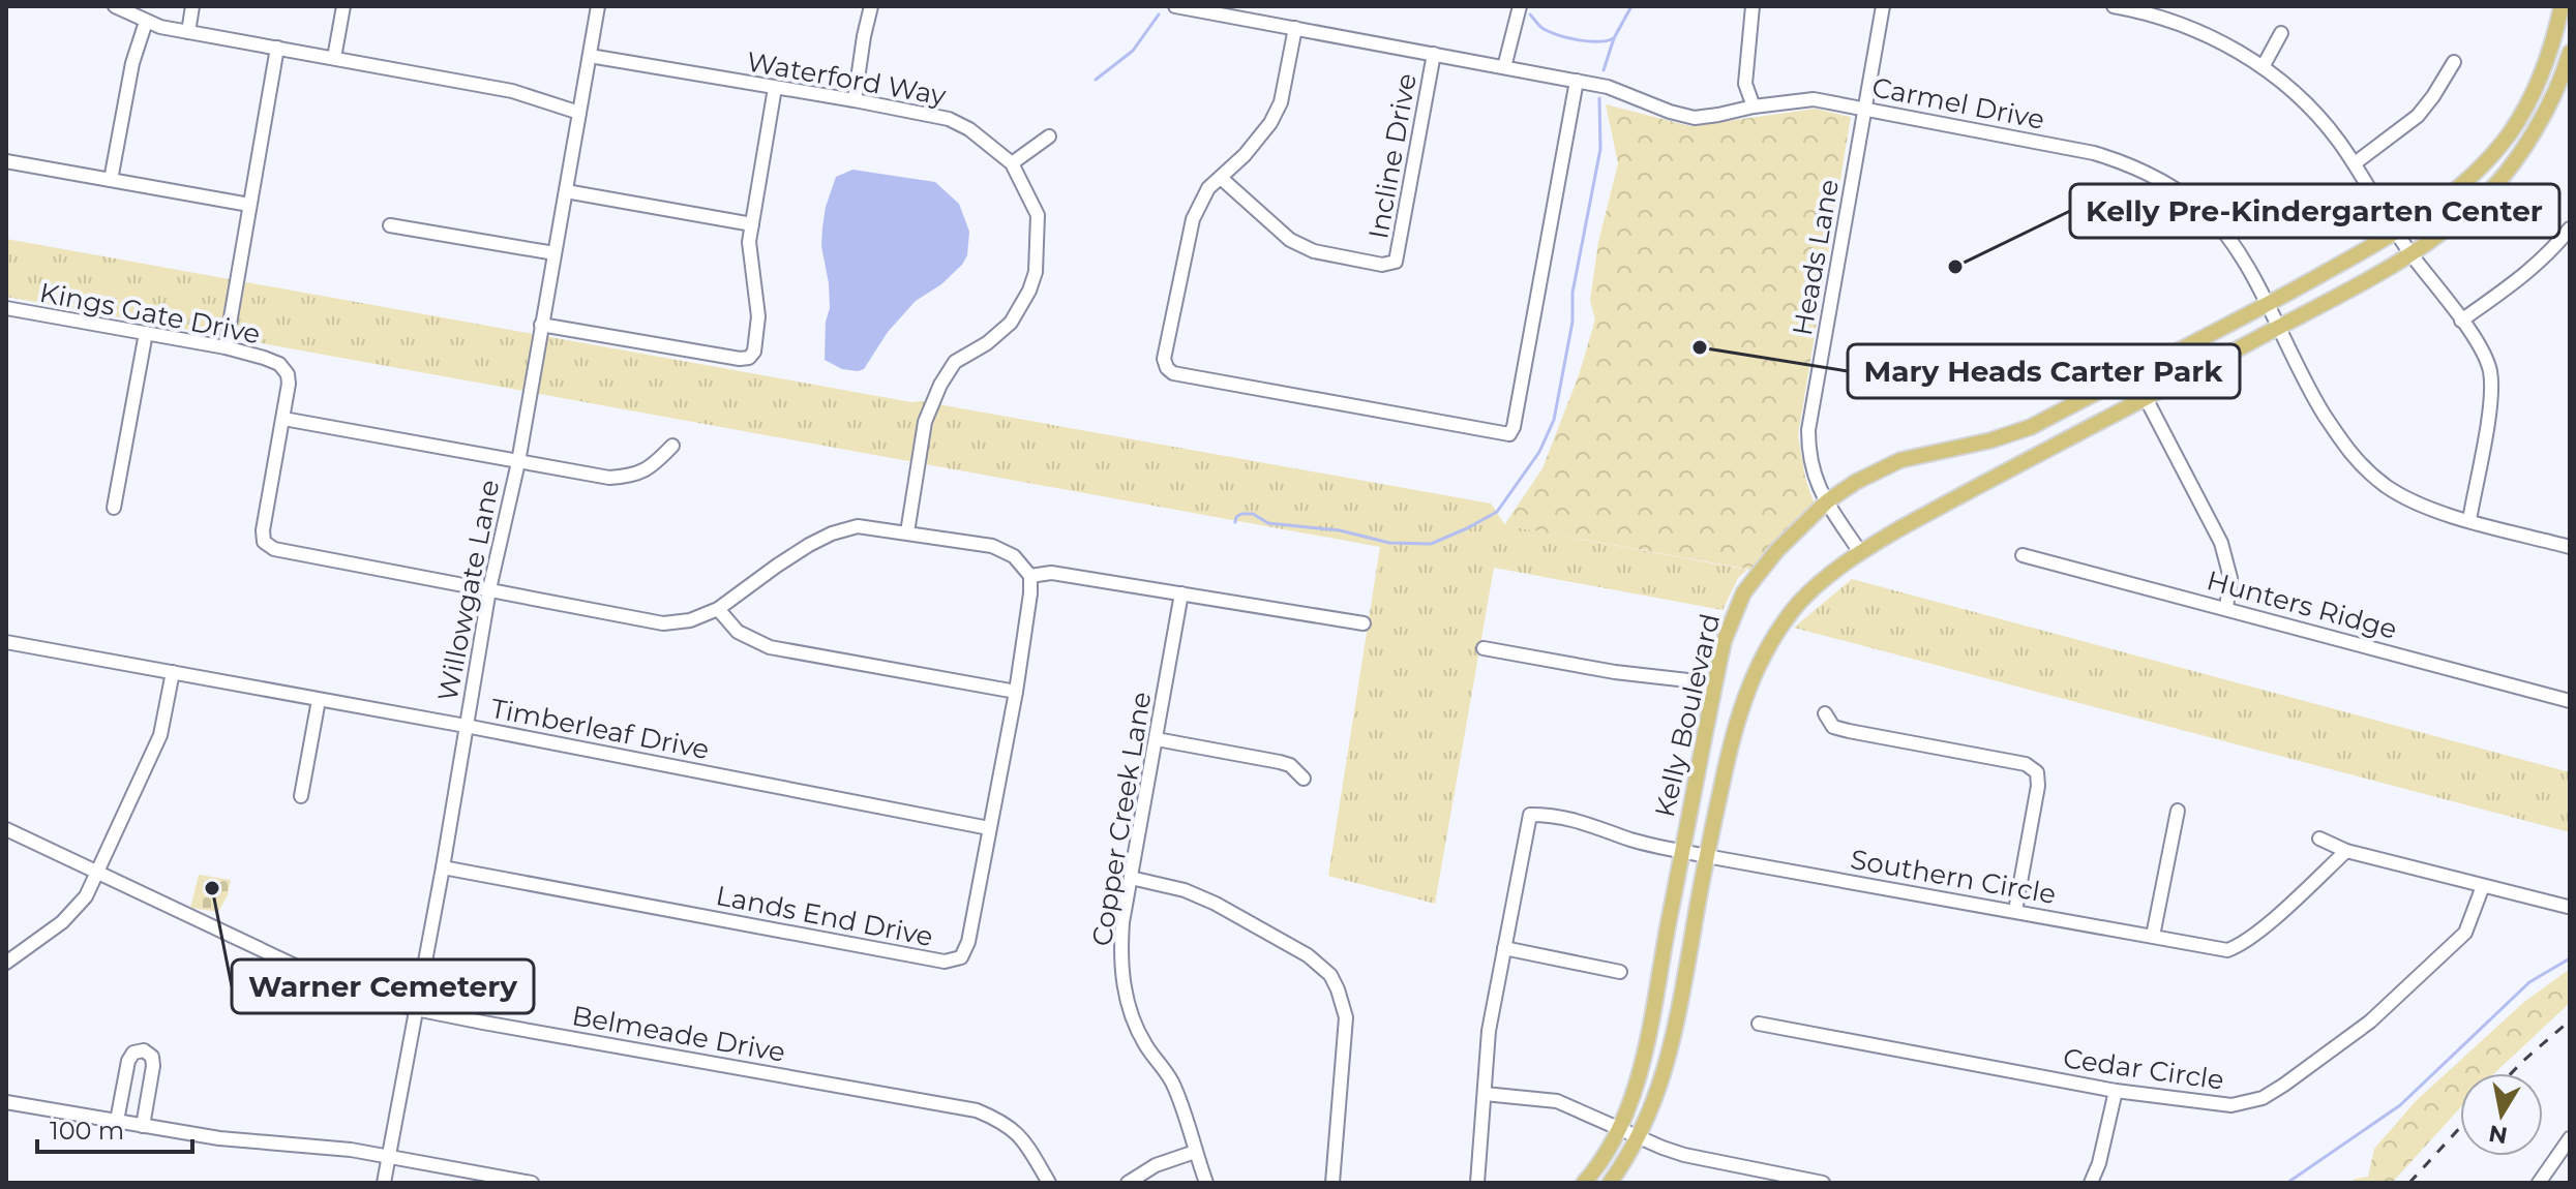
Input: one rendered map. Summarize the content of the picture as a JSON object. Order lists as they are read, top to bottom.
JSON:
{
  "streets": {
    "main road": ["Kelly Boulevard"],
    "street": [
      "Waterford Way",
      "Carmel Drive",
      "Incline Drive",
      "Heads Lane",
      "Kings Gate Drive",
      "Willowgate Lane",
      "Hunters Ridge",
      "Timberleaf Drive",
      "Copper Creek Lane",
      "Southern Circle",
      "Lands End Drive",
      "Belmeade Drive",
      "Cedar Circle"
    ]
  },
  "crossings": [
    ["Waterford Way", "Kings Gate Drive"],
    ["Waterford Way", "Willowgate Lane"],
    ["Carmel Drive", "Incline Drive"],
    ["Carmel Drive", "Heads Lane"],
    ["Carmel Drive", "Kelly Boulevard"],
    ["Heads Lane", "Kelly Boulevard"],
    ["Kings Gate Drive", "Willowgate Lane"],
    ["Kings Gate Drive", "Lands End Drive"],
    ["Willowgate Lane", "Timberleaf Drive"],
    ["Willowgate Lane", "Lands End Drive"],
    ["Willowgate Lane", "Belmeade Drive"],
    ["Kelly Boulevard", "Southern Circle"],
    ["Timberleaf Drive", "Lands End Drive"]
  ],
  "places": ["Kelly Pre-Kindergarten Center", "Mary Heads Carter Park", "Warner Cemetery"],
  "scale_bar": "100 m",
  "north": "bottom"
}
